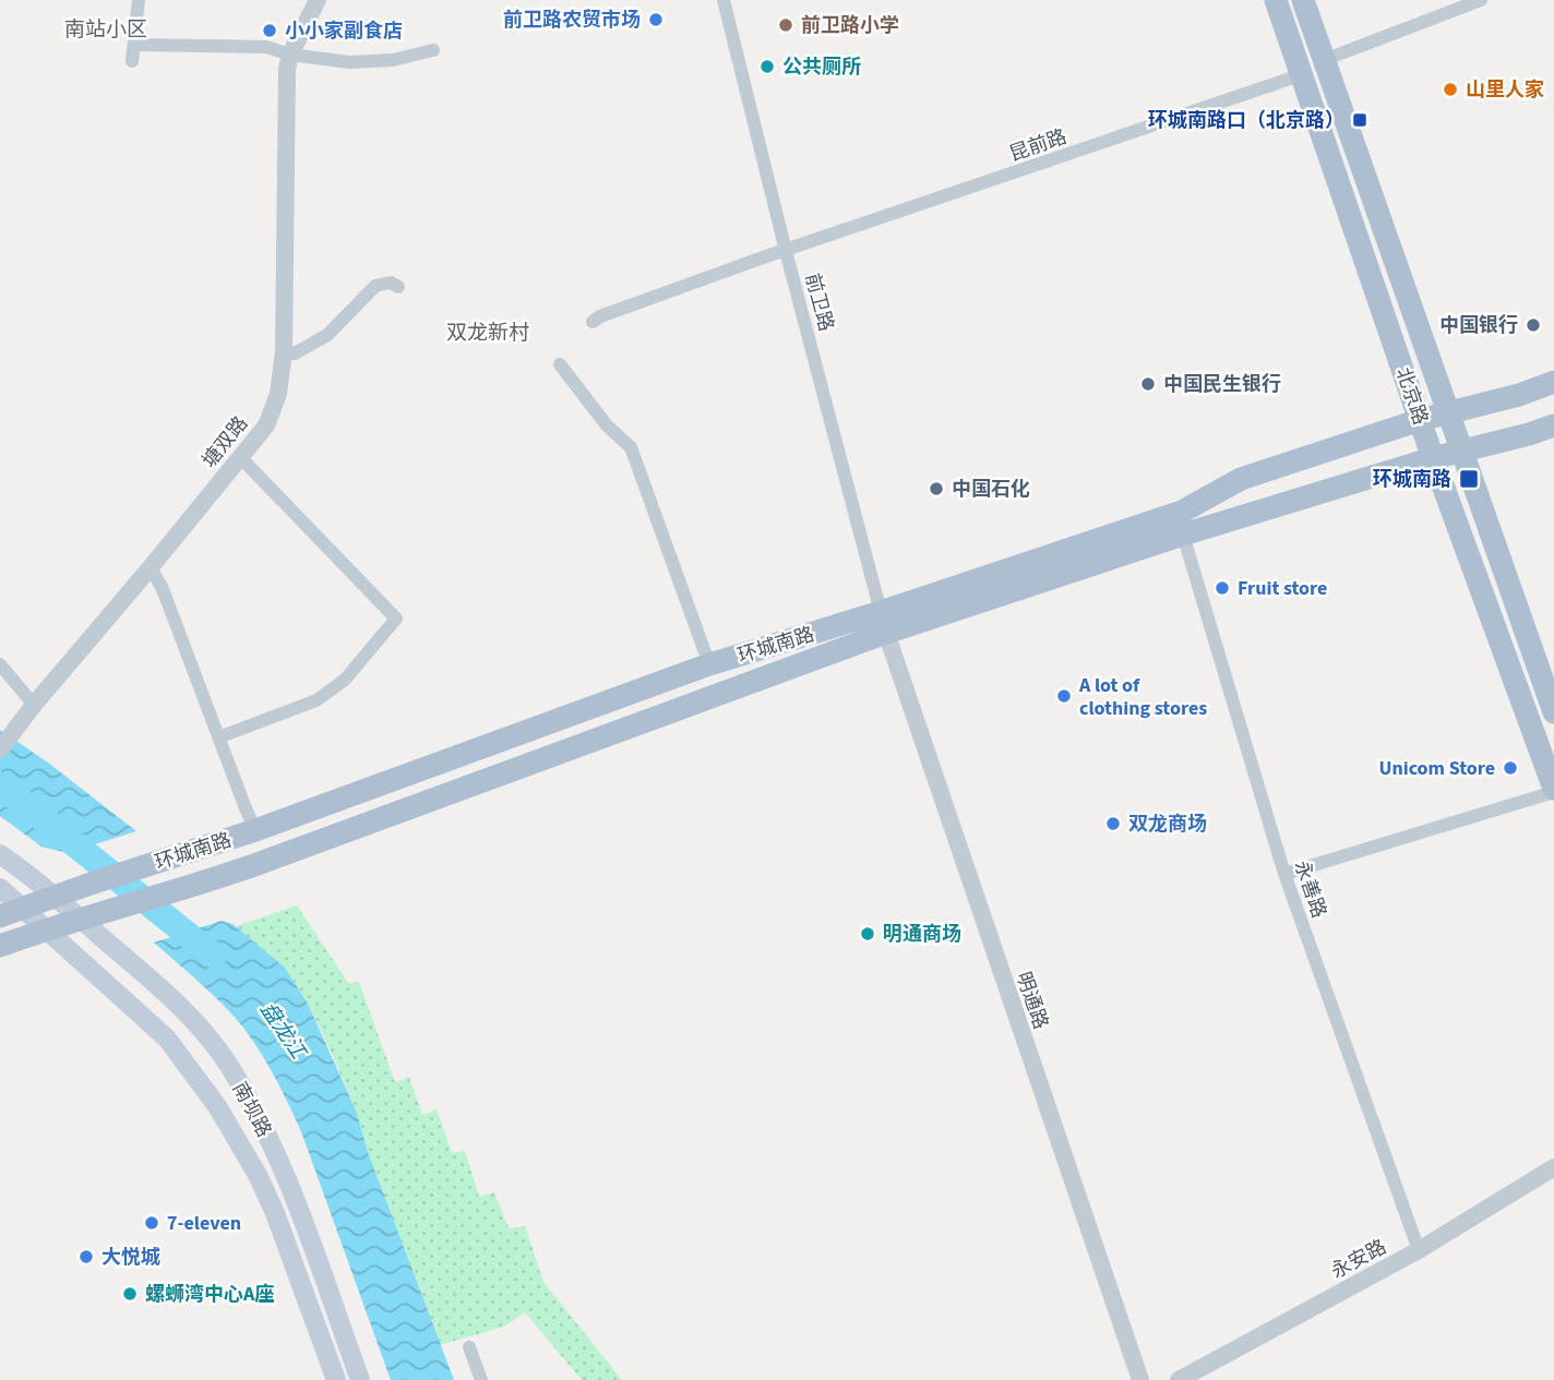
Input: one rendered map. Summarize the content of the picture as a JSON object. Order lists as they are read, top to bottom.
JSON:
{
  "streets": {
    "main road": ["北京路", "环城南路", "南坝路"],
    "street": [
      "昆前路",
      "前卫路",
      "塘双路",
      "永善路",
      "明通路",
      "永安路"
    ]
  },
  "crossings": [
    ["昆前路", "前卫路"],
    ["昆前路", "北京路"],
    ["前卫路", "环城南路"],
    ["前卫路", "明通路"],
    ["北京路", "环城南路"],
    ["环城南路", "永善路"],
    ["环城南路", "明通路"],
    ["环城南路", "南坝路"],
    ["永善路", "永安路"]
  ],
  "districts": ["南站小区", "双龙新村"],
  "water": ["盘龙江"],
  "places": {
    "other": [
      "前卫路农贸市场",
      "前卫路小学",
      "小小家副食店",
      "公共厕所",
      "山里人家",
      "中国银行",
      "中国民生银行",
      "中国石化",
      "Fruit store",
      "A lot of clothing stores",
      "Unicom Store",
      "双龙商场",
      "明通商场",
      "7-eleven",
      "大悦城",
      "螺蛳湾中心A座"
    ],
    "transit": ["环城南路口（北京路）", "环城南路"]
  }
}
